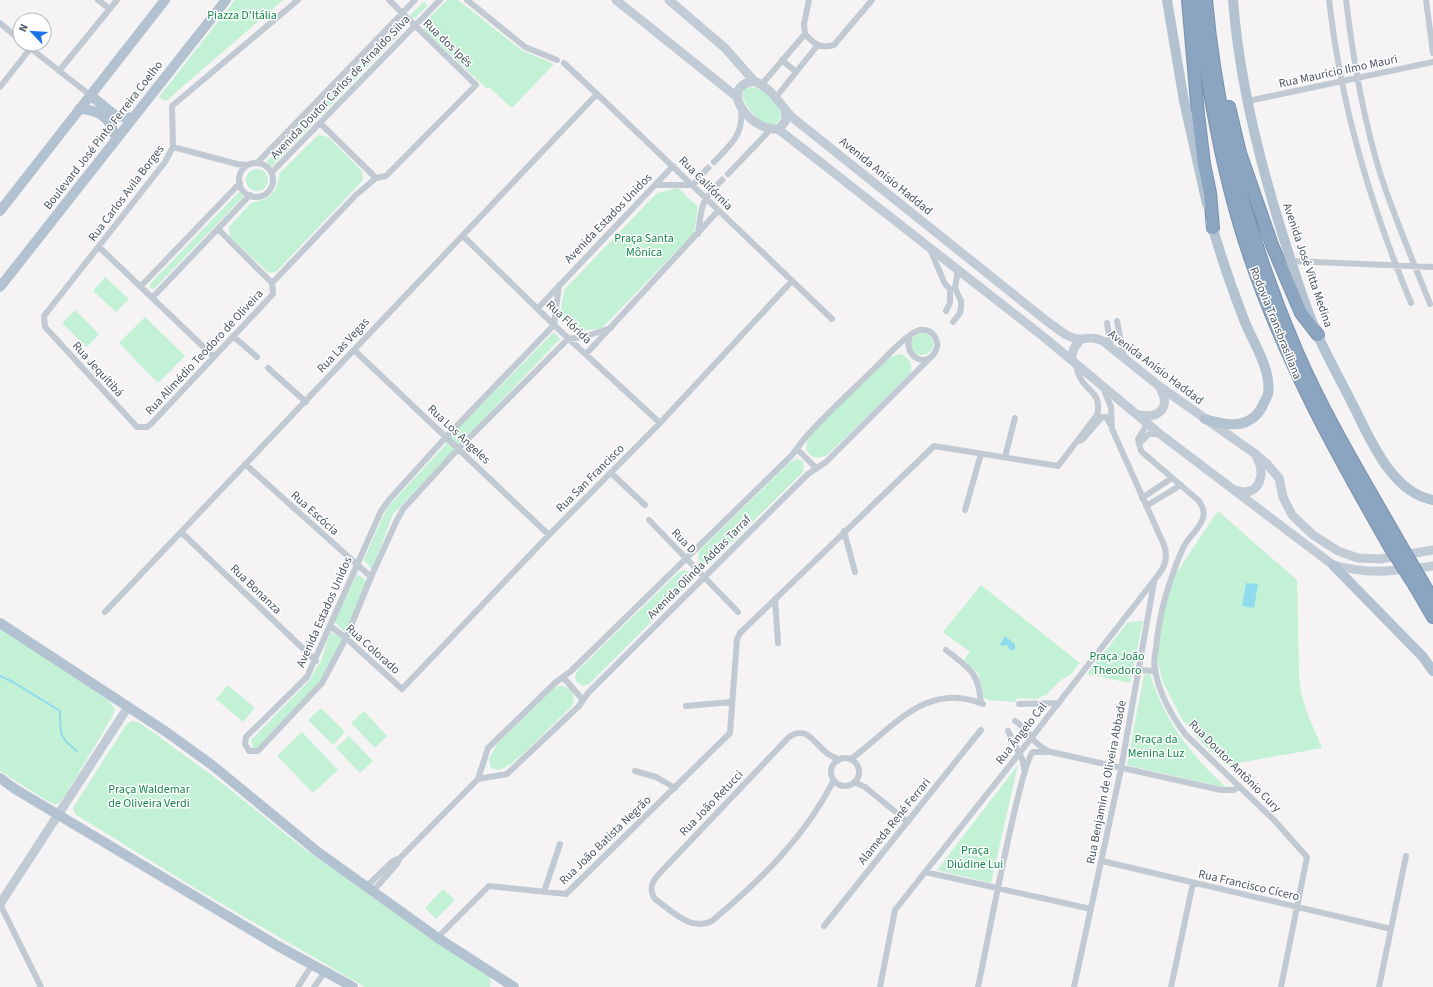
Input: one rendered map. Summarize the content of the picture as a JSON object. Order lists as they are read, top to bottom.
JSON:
{
  "streets": {
    "highway": ["Rodovia Transbrasiliana"],
    "main road": ["Boulevard José Pinto Ferreira Coelho", "Avenida Anísio Haddad", "Avenida José Vitta Medina"],
    "street": [
      "Rua dos Ipês",
      "Rua Maurício Ilmo Mauri",
      "Avenida Doutor Carlos de Arnaldo Silva",
      "Rua Califórnia",
      "Rua Carlos Avila Borges",
      "Avenida Estados Unidos",
      "Rua Flórida",
      "Rua Las Vegas",
      "Rua Alimédio Teodoro de Oliveira",
      "Rua Jequitibá",
      "Rua Los Angeles",
      "Rua San Francisco",
      "Rua Escócia",
      "Rua D",
      "Avenida Olinda Addas Tarraf",
      "Rua Bonanza",
      "Rua Colorado",
      "Rua Ângelo Cal",
      "Rua Doutor Antônio Cury",
      "Rua Benjamin de Oliveira Abbade",
      "Rua João Retucci",
      "Alameda René Ferrari",
      "Rua João Batista Negrão",
      "Rua Francisco Cícero"
    ]
  },
  "crossings": [
    ["Rua dos Ipês", "Avenida Doutor Carlos de Arnaldo Silva"],
    ["Rua dos Ipês", "Rua Alimédio Teodoro de Oliveira"],
    ["Rua Maurício Ilmo Mauri", "Avenida José Vitta Medina"],
    ["Rua Califórnia", "Avenida Estados Unidos"],
    ["Rua Califórnia", "Rua Las Vegas"],
    ["Rua Califórnia", "Rua San Francisco"],
    ["Rua Carlos Avila Borges", "Rua Jequitibá"],
    ["Avenida Estados Unidos", "Rua Flórida"],
    ["Avenida Estados Unidos", "Rua Los Angeles"],
    ["Avenida Estados Unidos", "Rua Escócia"],
    ["Avenida Estados Unidos", "Rua Bonanza"],
    ["Avenida Estados Unidos", "Rua Colorado"],
    ["Rua Flórida", "Rua Las Vegas"],
    ["Rua Flórida", "Rua San Francisco"],
    ["Rua Las Vegas", "Rua Los Angeles"],
    ["Rua Las Vegas", "Rua Escócia"],
    ["Rua Las Vegas", "Rua Bonanza"],
    ["Rua Alimédio Teodoro de Oliveira", "Rua Jequitibá"],
    ["Rua Los Angeles", "Rua San Francisco"],
    ["Rua San Francisco", "Rua Colorado"],
    ["Rua D", "Avenida Olinda Addas Tarraf"],
    ["Rua Ângelo Cal", "Rua Benjamin de Oliveira Abbade"],
    ["Rua Doutor Antônio Cury", "Rua Francisco Cícero"],
    ["Rua Benjamin de Oliveira Abbade", "Rua Francisco Cícero"]
  ],
  "parks": [
    "Piazza D'Itália",
    "Praça Santa Mônica",
    "Praça João Theodoro",
    "Praça da Menina Luz",
    "Praça Waldemar de Oliveira Verdi",
    "Praça Diúdine Lui"
  ],
  "north": "top left"
}
